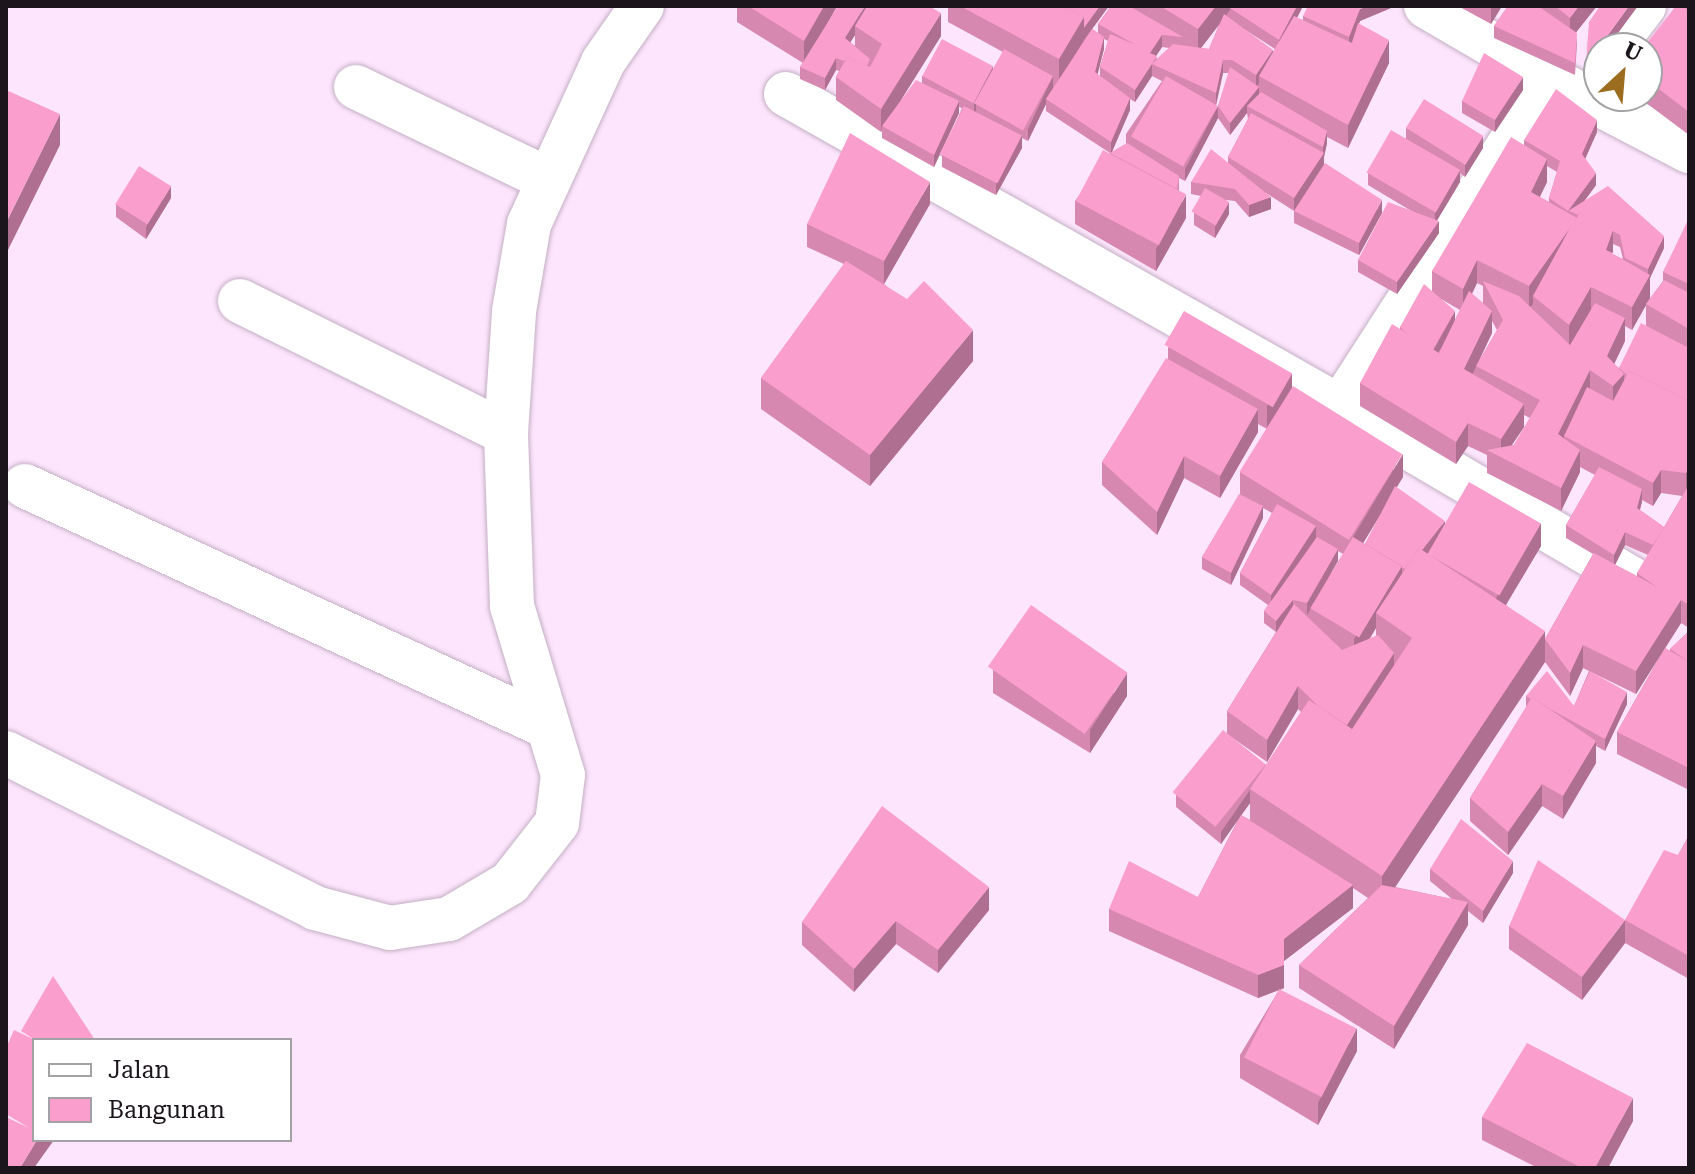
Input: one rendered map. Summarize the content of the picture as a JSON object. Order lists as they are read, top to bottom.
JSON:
{
  "legend": ["Jalan", "Bangunan"],
  "north": "top right"
}
